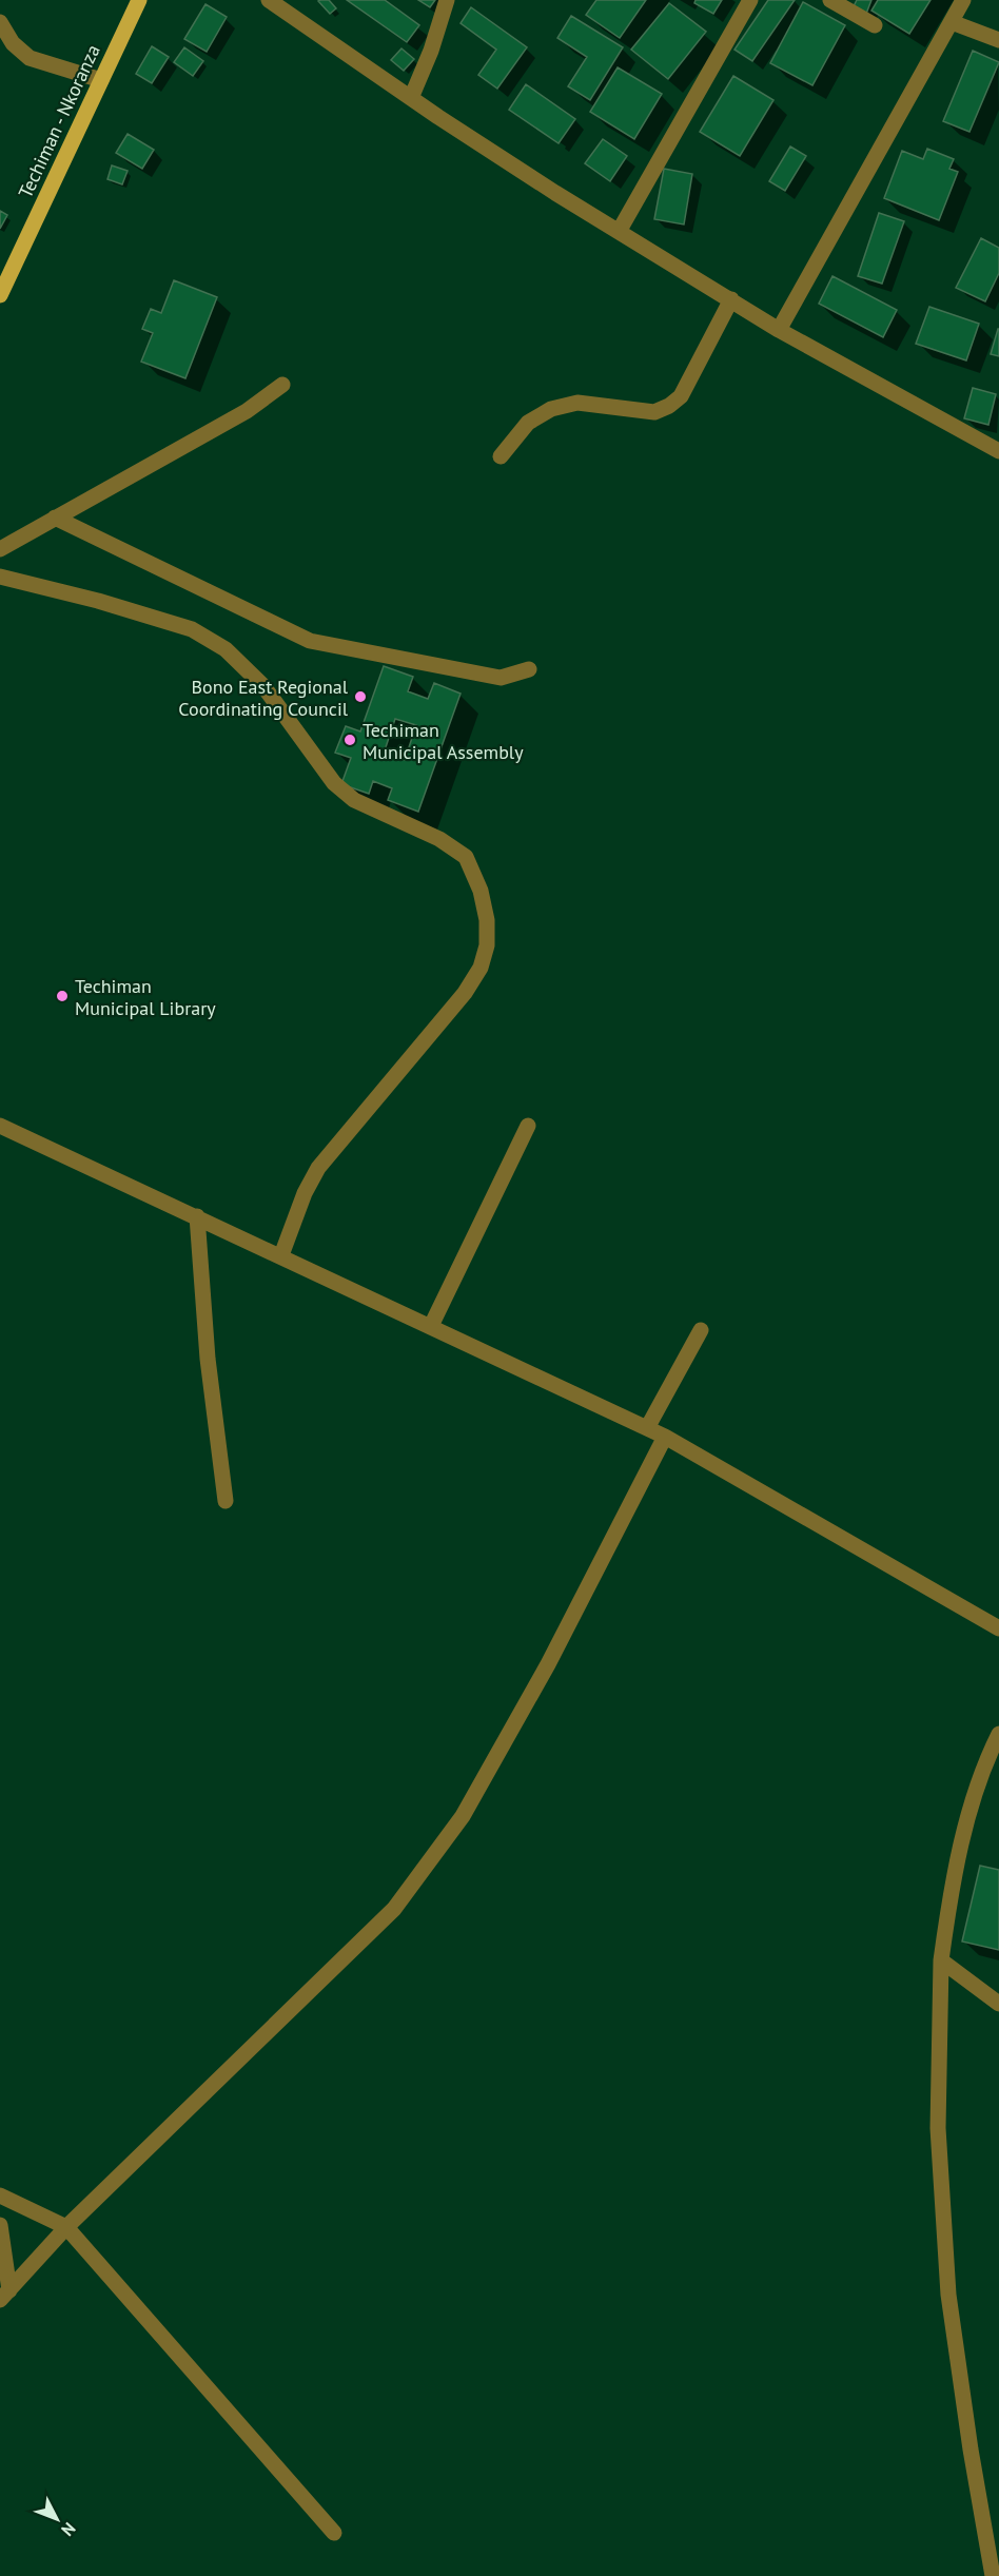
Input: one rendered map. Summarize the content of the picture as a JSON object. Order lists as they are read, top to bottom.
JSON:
{
  "streets": {
    "main road": ["Techiman - Nkoranza"]
  },
  "places": ["Bono East Regional Coordinating Council", "Techiman Municipal Assembly", "Techiman Municipal Library"],
  "north": "bottom right"
}
